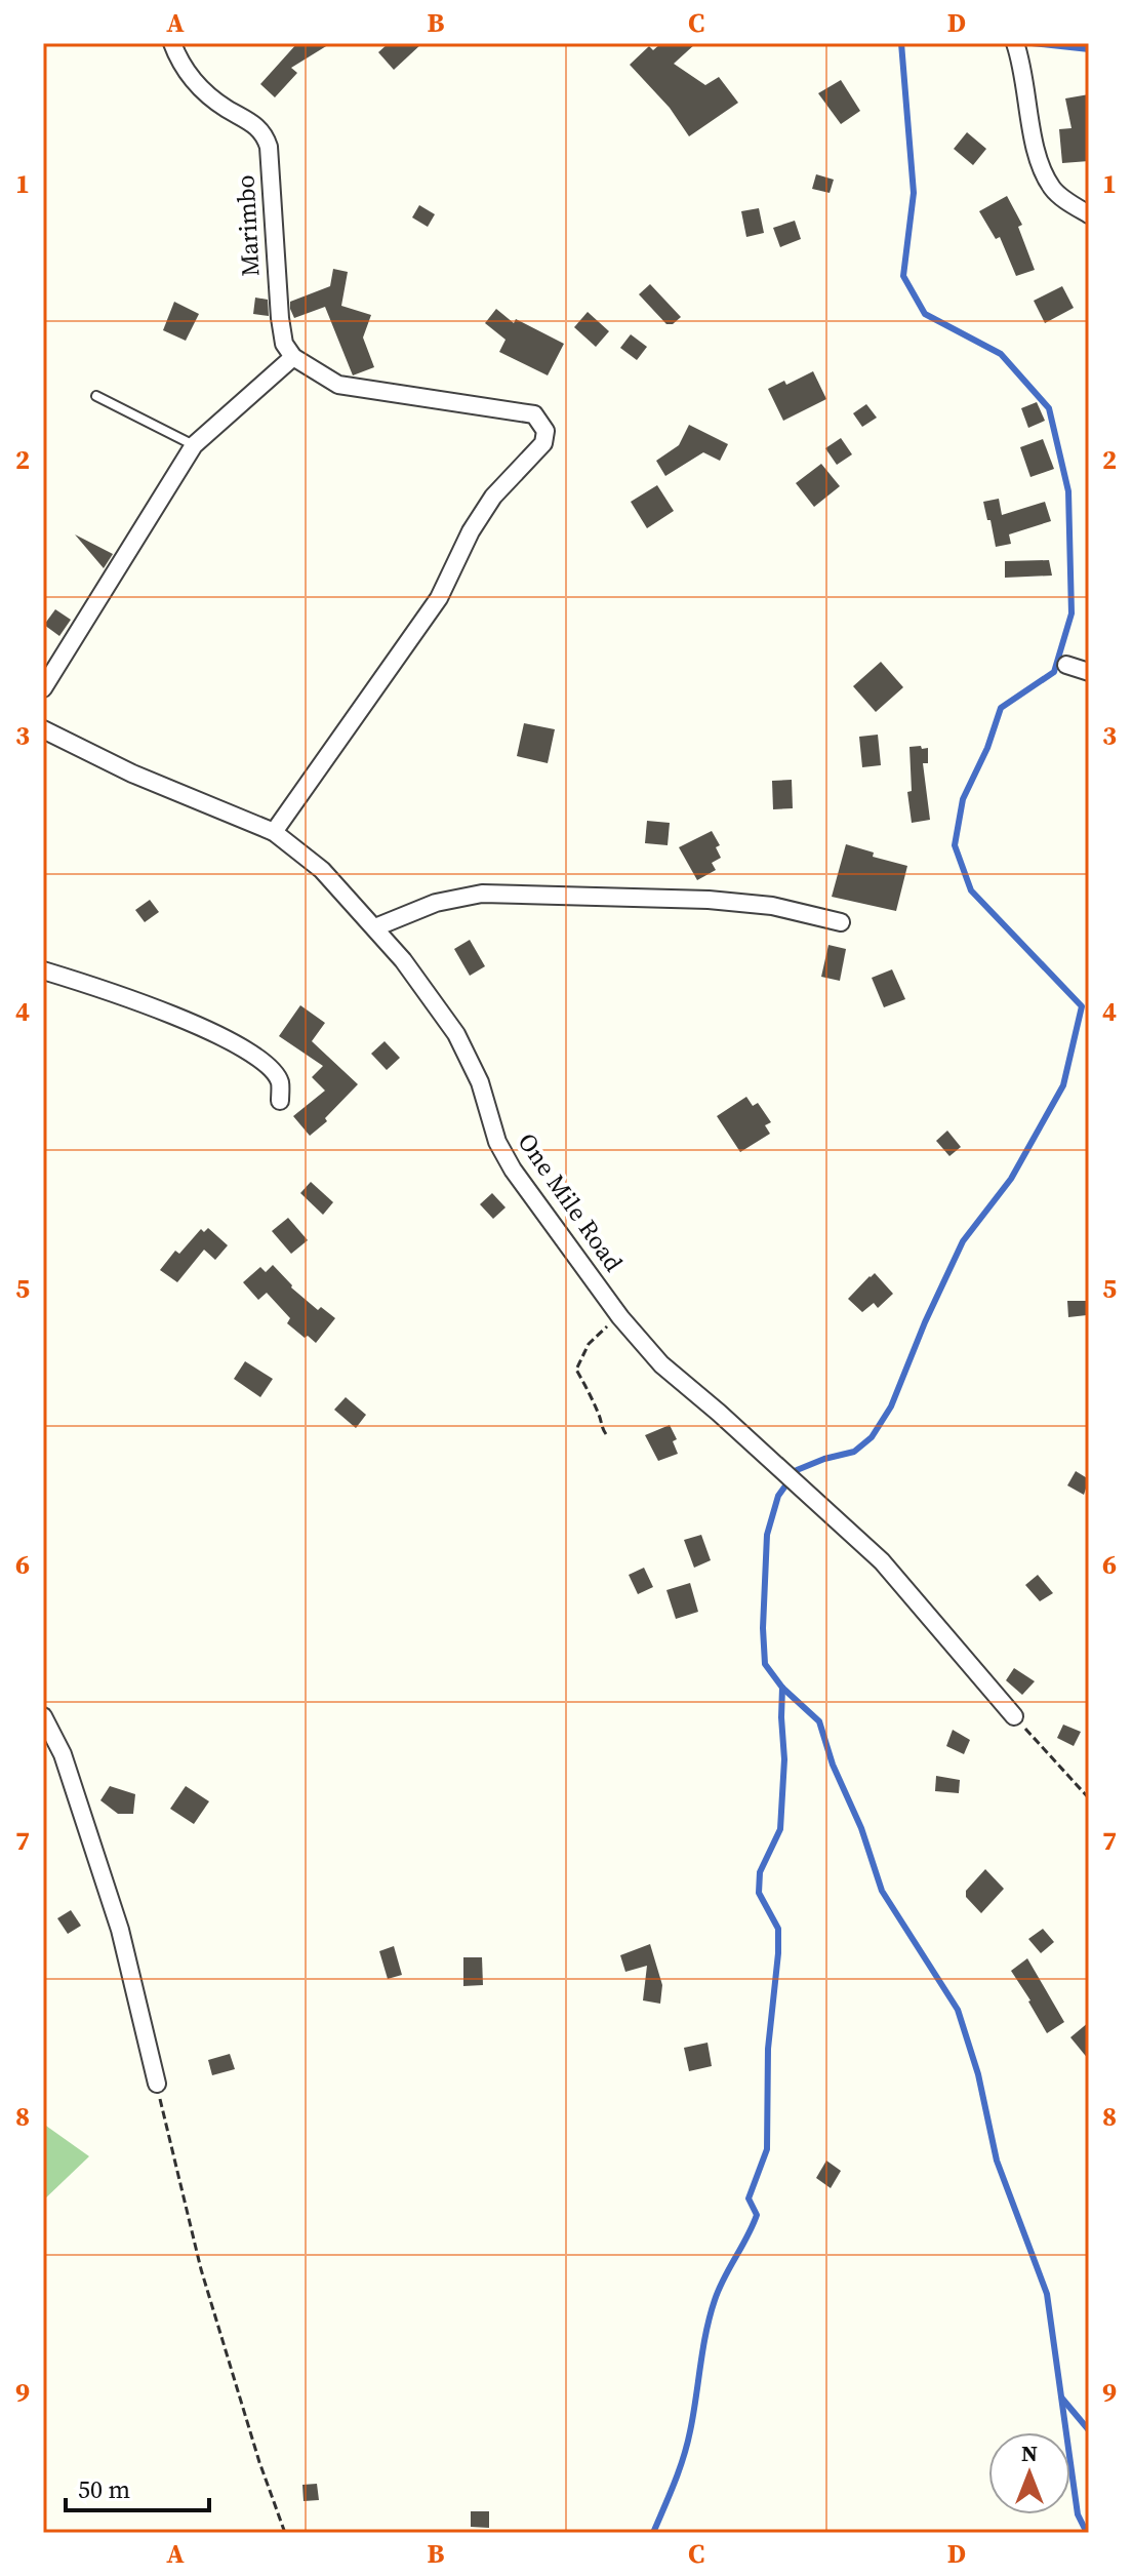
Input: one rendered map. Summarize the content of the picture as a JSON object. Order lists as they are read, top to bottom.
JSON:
{
  "streets": {
    "street": ["Marimbo", "One Mile Road"]
  },
  "scale_bar": "50 m",
  "north": "top",
  "grid": {
    "columns": [
      "A",
      "B",
      "C",
      "D"
    ],
    "rows": [
      "1",
      "2",
      "3",
      "4",
      "5",
      "6",
      "7",
      "8",
      "9"
    ]
  }
}
